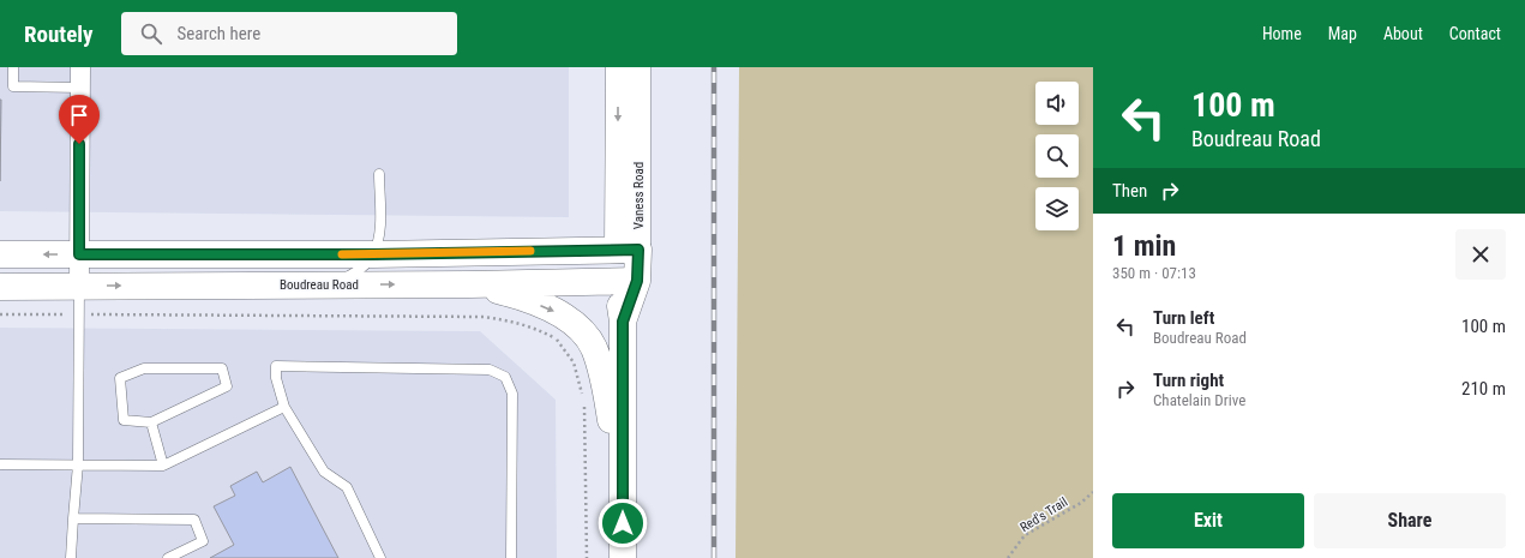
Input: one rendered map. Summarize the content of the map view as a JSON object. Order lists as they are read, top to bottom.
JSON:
{
  "streets": {
    "main road": ["Vaness Road", "Boudreau Road"],
    "path": ["Red's Trail"]
  },
  "crossings": [
    ["Vaness Road", "Boudreau Road"]
  ],
  "page": {
    "header": "Routely",
    "search": "Search here",
    "nav": [
      "Home",
      "Map",
      "About",
      "Contact"
    ],
    "turn": ["100 m", "Boudreau Road"],
    "then": "Then",
    "heading": ["1 min", "350 m · 07:13"],
    "list": [
      {
        "name": "Turn left",
        "note": "Boudreau Road",
        "value": "100 m"
      },
      {
        "name": "Turn right",
        "note": "Chatelain Drive",
        "value": "210 m"
      }
    ],
    "buttons": ["Exit", "Share"]
  }
}
